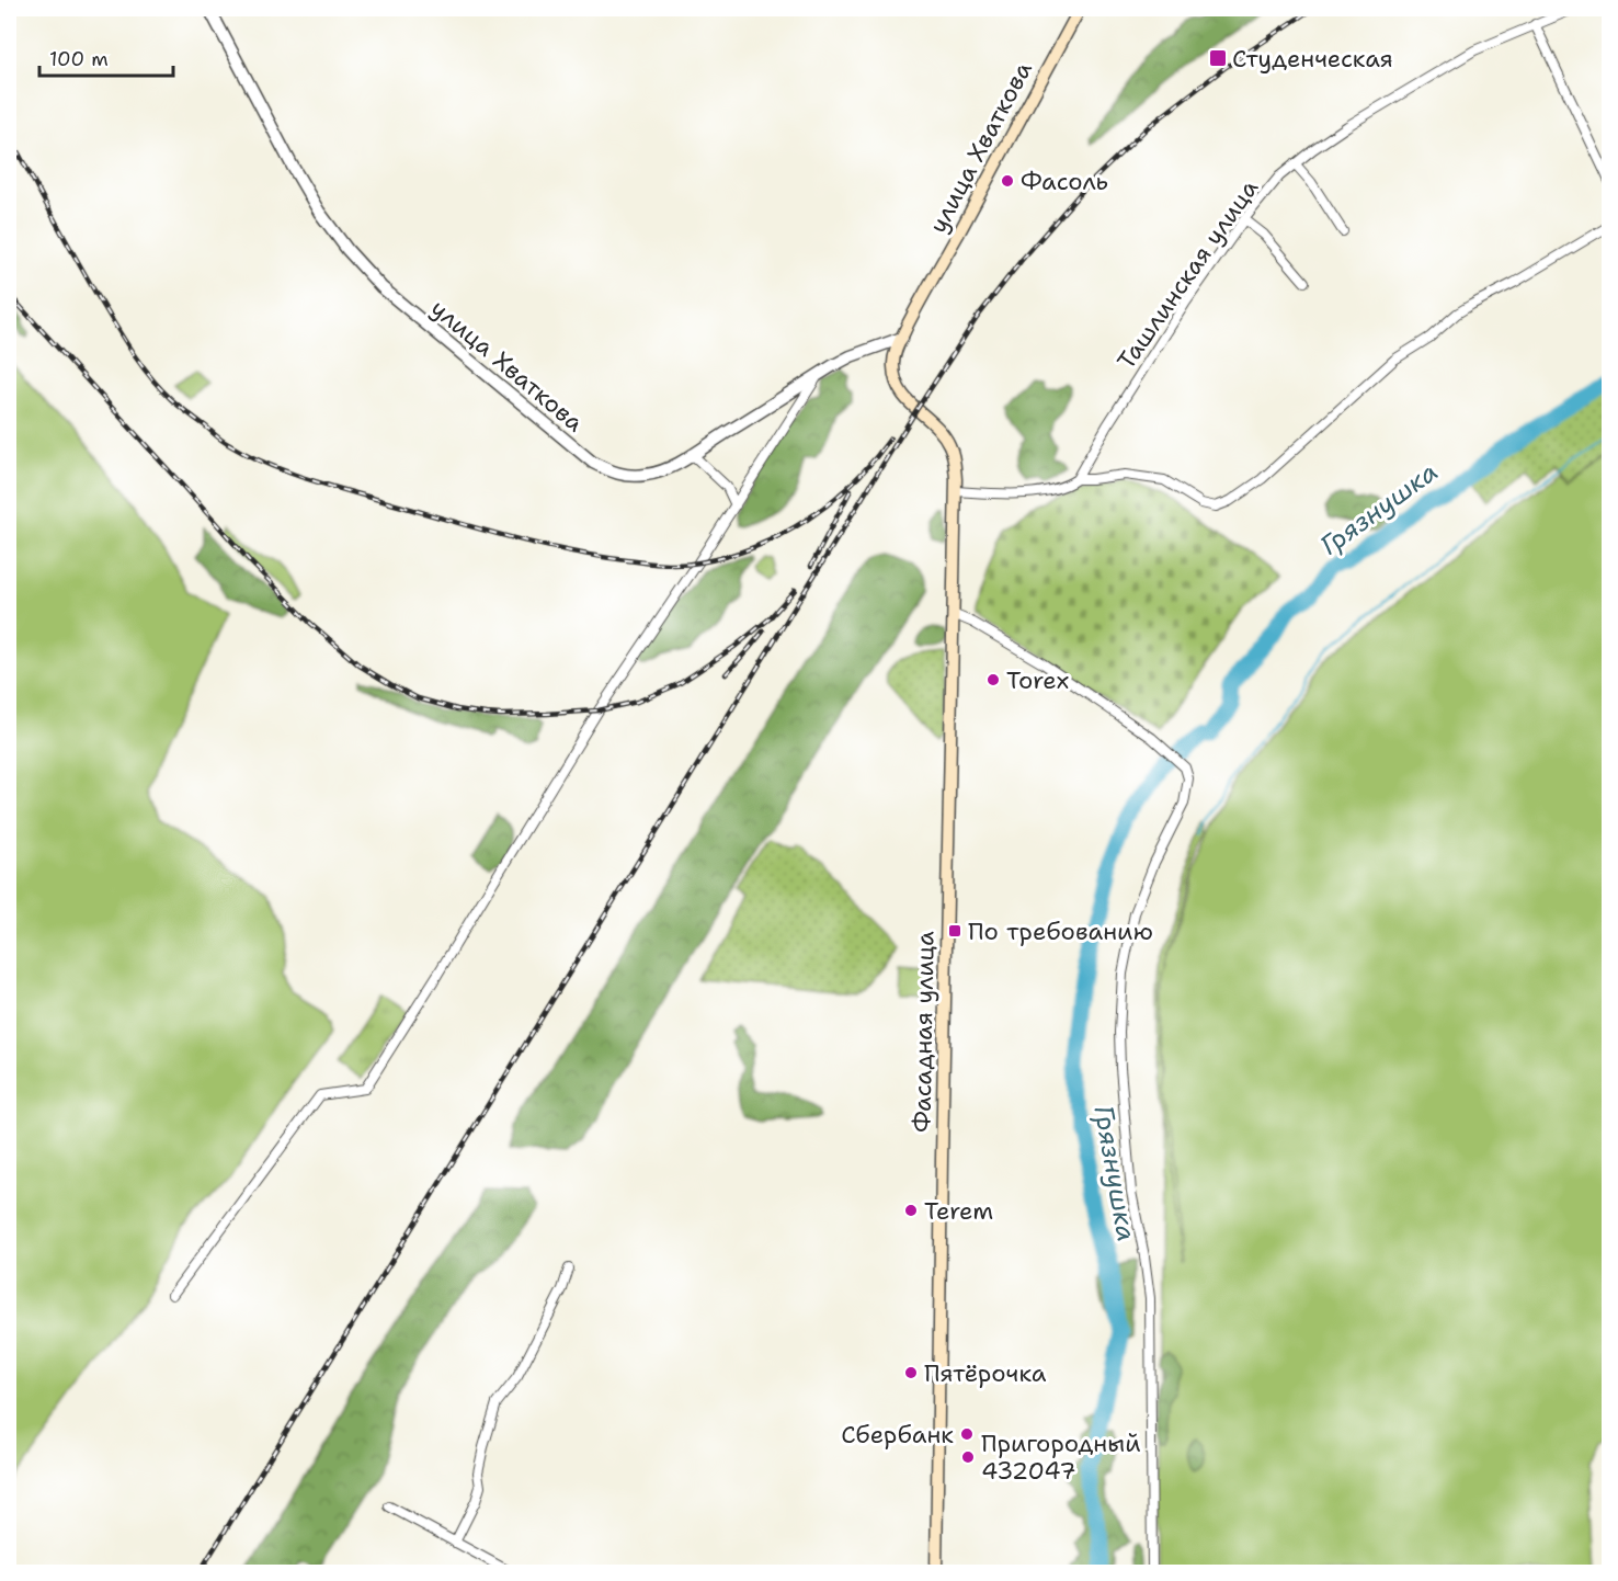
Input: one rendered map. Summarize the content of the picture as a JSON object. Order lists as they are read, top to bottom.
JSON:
{
  "streets": {
    "main road": ["улица Хваткова", "Фасадная улица"],
    "street": ["Ташлинская улица"]
  },
  "crossings": [
    ["улица Хваткова", "Фасадная улица"]
  ],
  "water": ["Грязнушка"],
  "places": {
    "transit": ["Студенческая", "По требованию"],
    "other": [
      "Фасоль",
      "Torex",
      "Terem",
      "Пятёрочка",
      "Сбербанк",
      "Пригородный 432047"
    ]
  },
  "scale_bar": "100 m"
}
